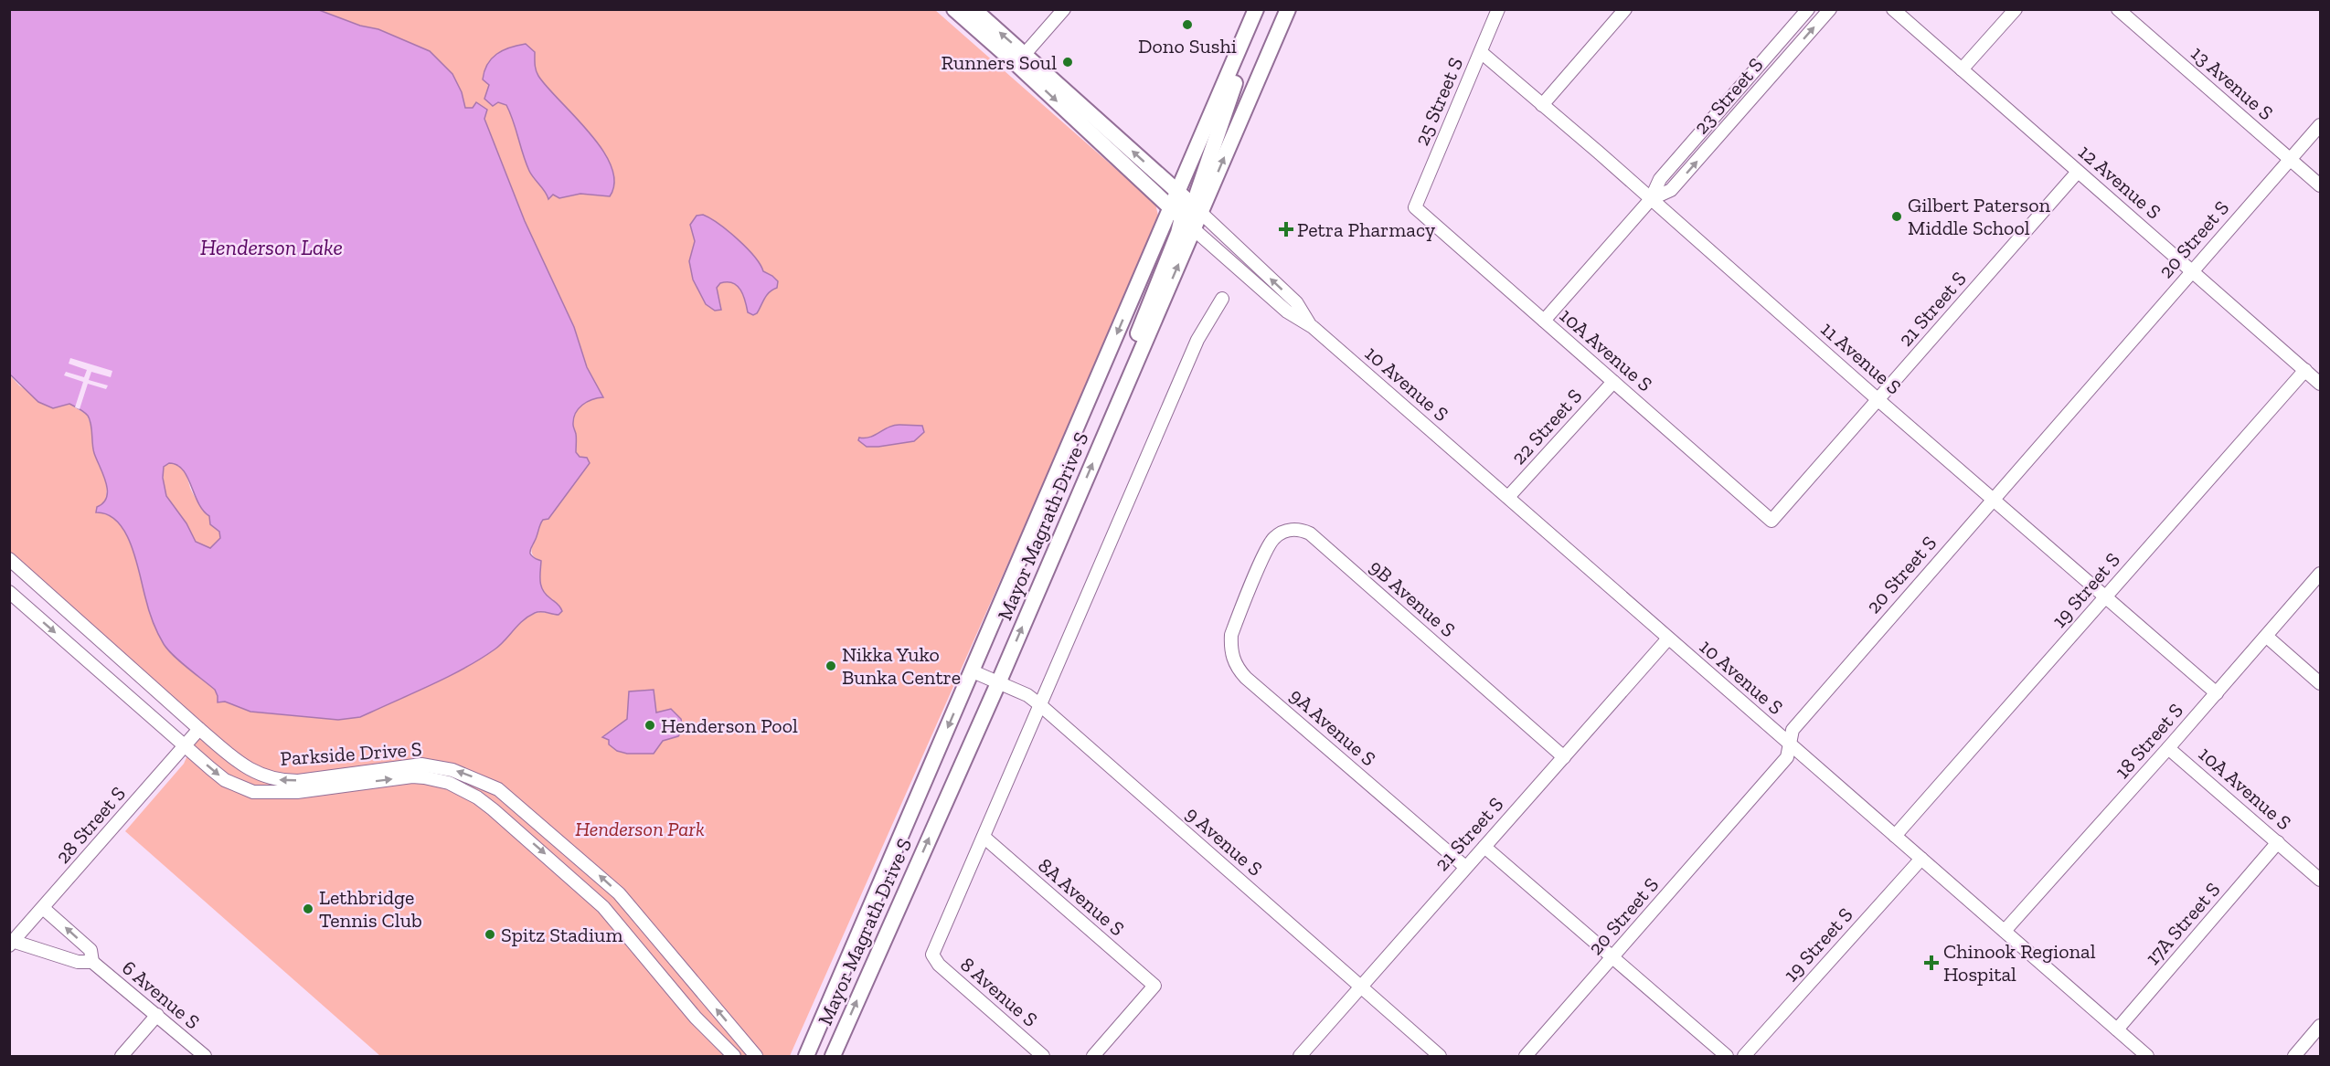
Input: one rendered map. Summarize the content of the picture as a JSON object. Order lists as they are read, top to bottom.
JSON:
{
  "streets": {
    "main road": ["Mayor Magrath Drive S"],
    "street": [
      "13 Avenue S",
      "23 Street S",
      "25 Street S",
      "12 Avenue S",
      "20 Street S",
      "21 Street S",
      "10A Avenue S",
      "11 Avenue S",
      "10 Avenue S",
      "22 Street S",
      "19 Street S",
      "9B Avenue S",
      "9A Avenue S",
      "18 Street S",
      "Parkside Drive S",
      "28 Street S",
      "9 Avenue S",
      "8A Avenue S",
      "17A Street S",
      "8 Avenue S",
      "6 Avenue S"
    ]
  },
  "crossings": [
    ["13 Avenue S", "20 Street S"],
    ["23 Street S", "10A Avenue S"],
    ["23 Street S", "11 Avenue S"],
    ["25 Street S", "10A Avenue S"],
    ["25 Street S", "11 Avenue S"],
    ["12 Avenue S", "20 Street S"],
    ["12 Avenue S", "21 Street S"],
    ["12 Avenue S", "19 Street S"],
    ["20 Street S", "11 Avenue S"],
    ["20 Street S", "10 Avenue S"],
    ["21 Street S", "10A Avenue S"],
    ["21 Street S", "11 Avenue S"],
    ["21 Street S", "10 Avenue S"],
    ["21 Street S", "9B Avenue S"],
    ["21 Street S", "9A Avenue S"],
    ["21 Street S", "9 Avenue S"],
    ["10A Avenue S", "22 Street S"],
    ["10A Avenue S", "18 Street S"],
    ["10A Avenue S", "17A Street S"],
    ["11 Avenue S", "19 Street S"],
    ["11 Avenue S", "18 Street S"],
    ["10 Avenue S", "22 Street S"],
    ["10 Avenue S", "Mayor Magrath Drive S"],
    ["10 Avenue S", "19 Street S"],
    ["10 Avenue S", "18 Street S"],
    ["10 Avenue S", "17A Street S"],
    ["Mayor Magrath Drive S", "9 Avenue S"],
    ["9B Avenue S", "9A Avenue S"],
    ["Parkside Drive S", "28 Street S"],
    ["28 Street S", "6 Avenue S"],
    ["8A Avenue S", "8 Avenue S"]
  ],
  "water": ["Henderson Lake"],
  "parks": ["Henderson Park"],
  "places": {
    "other": [
      "Dono Sushi",
      "Runners Soul",
      "Gilbert Paterson Middle School",
      "Nikka Yuko Bunka Centre",
      "Henderson Pool",
      "Lethbridge Tennis Club",
      "Spitz Stadium"
    ],
    "health": ["Petra Pharmacy", "Chinook Regional Hospital"]
  }
}
